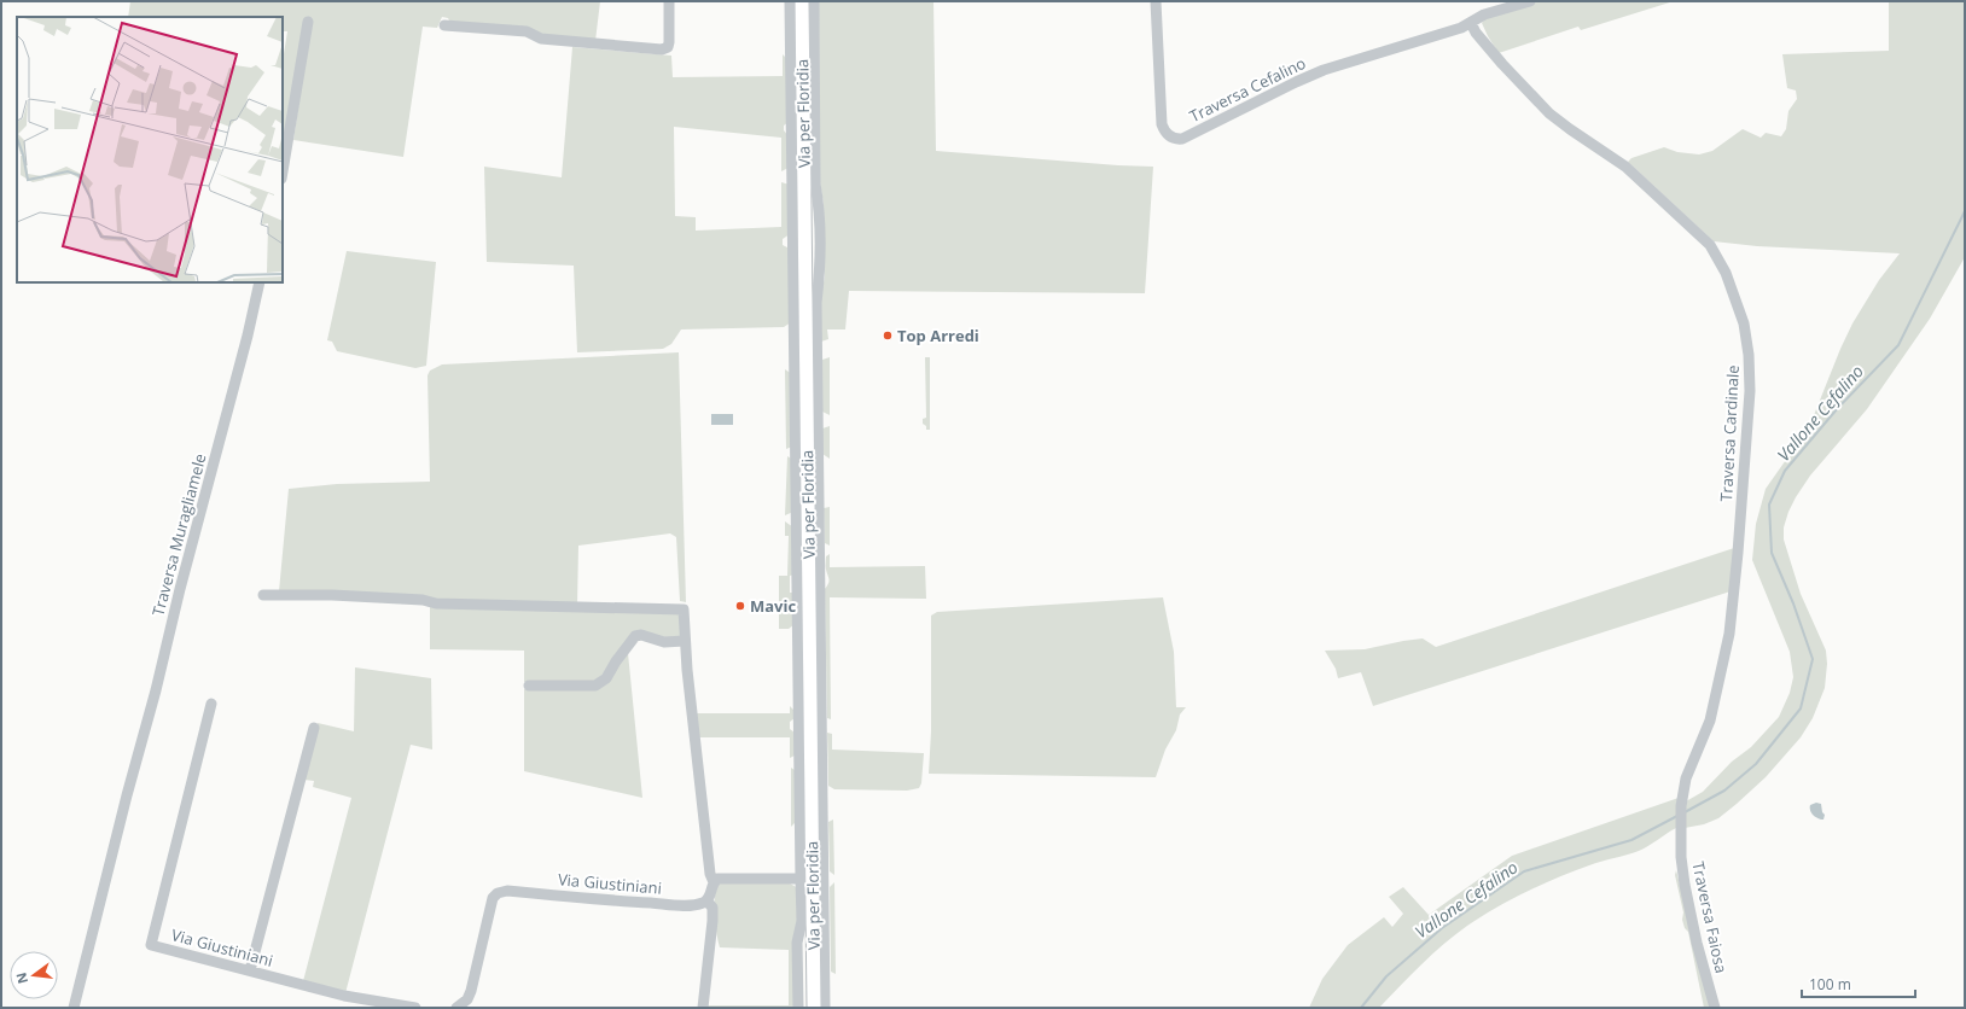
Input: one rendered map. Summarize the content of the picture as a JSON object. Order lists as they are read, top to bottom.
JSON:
{
  "streets": {
    "main road": ["Via per Floridia"],
    "street": [
      "Traversa Cefalino",
      "Traversa Cardinale",
      "Traversa Muragliamele",
      "Via Giustiniani",
      "Traversa Faiosa"
    ]
  },
  "crossings": [
    ["Traversa Cefalino", "Traversa Cardinale"],
    ["Traversa Cardinale", "Traversa Faiosa"]
  ],
  "water": ["Vallone Cefalino"],
  "places": ["Top Arredi", "Mavic"],
  "scale_bar": "100 m",
  "north": "left"
}
